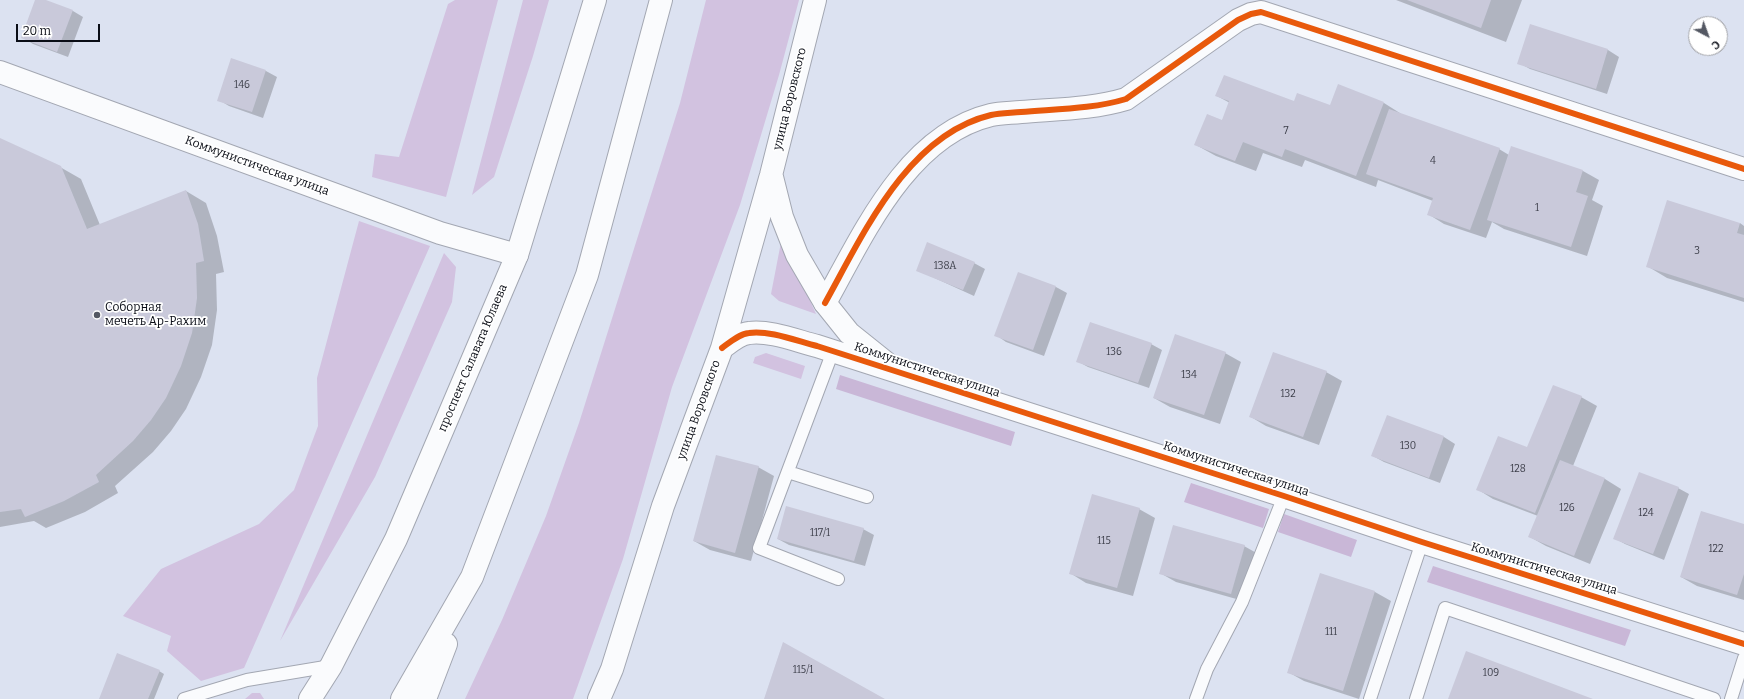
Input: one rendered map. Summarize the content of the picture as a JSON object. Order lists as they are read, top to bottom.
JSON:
{
  "streets": {
    "street": ["улица Воровского", "Коммунистическая улица", "проспект Салавата Юлаева"]
  },
  "crossings": [
    ["улица Воровского", "Коммунистическая улица"],
    ["Коммунистическая улица", "проспект Салавата Юлаева"]
  ],
  "places": ["Соборная мечеть Ар-Рахим"],
  "house_numbers": [
    "146",
    "7",
    "4",
    "1",
    "3",
    "138А",
    "136",
    "134",
    "132",
    "130",
    "128",
    "126",
    "124",
    "117/1",
    "115",
    "122",
    "111",
    "115/1",
    "109"
  ],
  "scale_bar": "20 m",
  "north": "bottom right"
}
